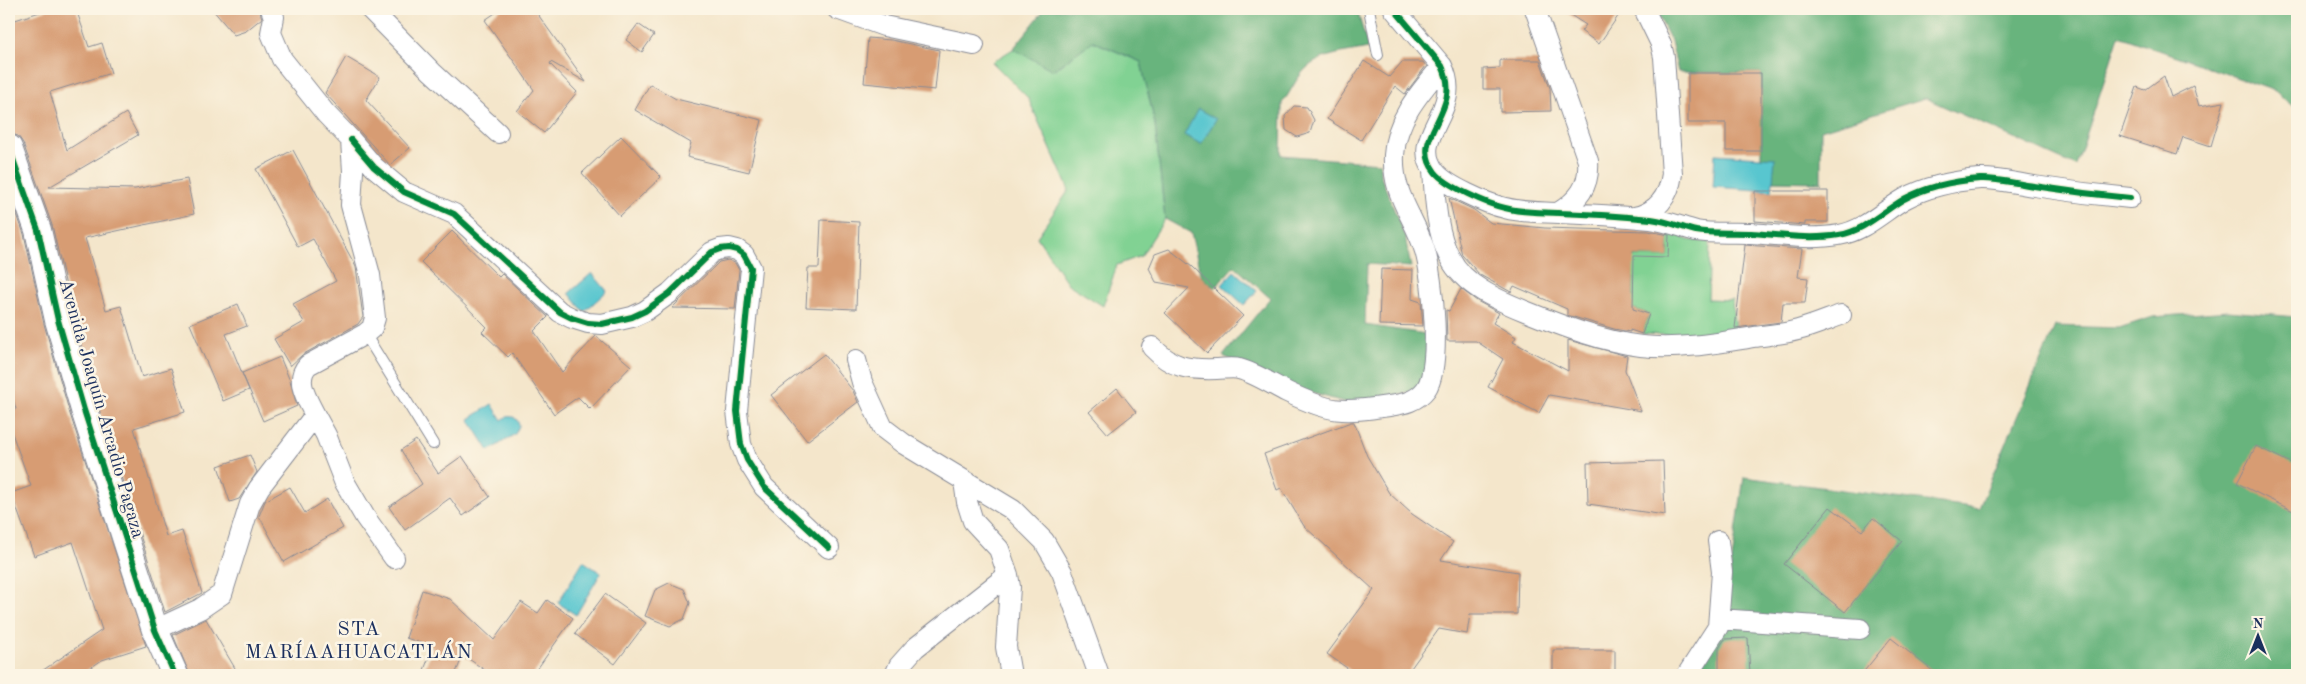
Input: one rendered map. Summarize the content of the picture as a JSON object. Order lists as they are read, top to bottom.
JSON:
{
  "streets": {
    "street": ["Avenida Joaquín Arcadio Pagaza"]
  },
  "districts": ["STA MARÍAAHUACATLÁN"],
  "north": "top"
}
